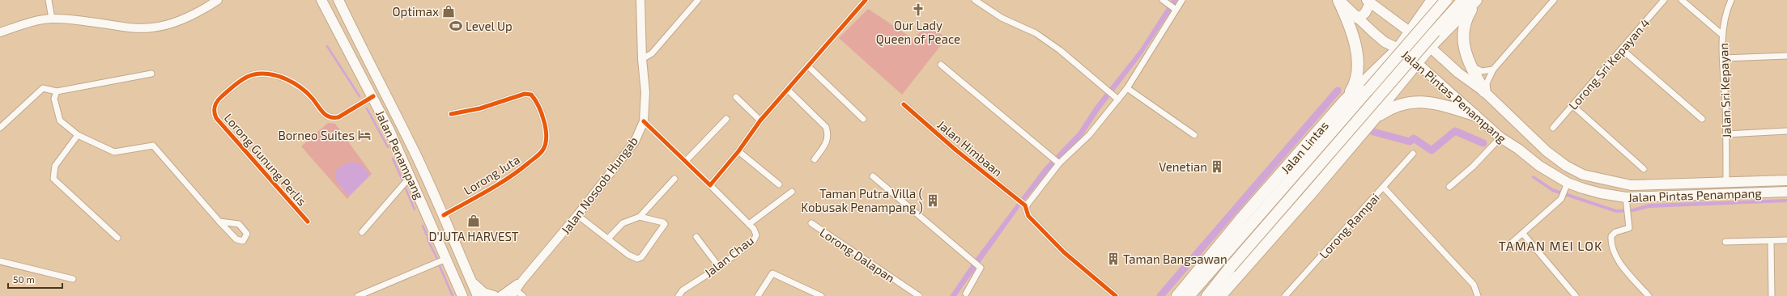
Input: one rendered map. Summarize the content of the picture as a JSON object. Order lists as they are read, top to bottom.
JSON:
{
  "streets": {
    "highway": ["Jalan Lintas"],
    "main road": ["Jalan Pintas Penampang", "Jalan Penampang", "Jalan Nosoob Hungab"],
    "street": [
      "Lorong Sri Kepayan 4",
      "Jalan Sri Kepayan",
      "Jalan Himbaan",
      "Lorong Gunung Perlis",
      "Lorong Juta",
      "Lorong Rampai",
      "Lorong Dalapan",
      "Jalan Chau"
    ]
  },
  "crossings": [
    ["Jalan Sri Kepayan", "Jalan Pintas Penampang"],
    ["Jalan Pintas Penampang", "Jalan Lintas"],
    ["Jalan Penampang", "Lorong Gunung Perlis"],
    ["Jalan Penampang", "Lorong Juta"],
    ["Jalan Nosoob Hungab", "Jalan Chau"]
  ],
  "districts": ["TAMAN MEI LOK"],
  "places": {
    "church": ["Our Lady Queen of Peace"],
    "shop": ["Optimax", "D'JUTA HARVEST"],
    "sports": ["Level Up"],
    "hotel": ["Borneo Suites"],
    "building": ["Venetian", "Taman Putra Villa ( Kobusak Penampang )", "Taman Bangsawan"]
  },
  "scale_bar": "50 m"
}
